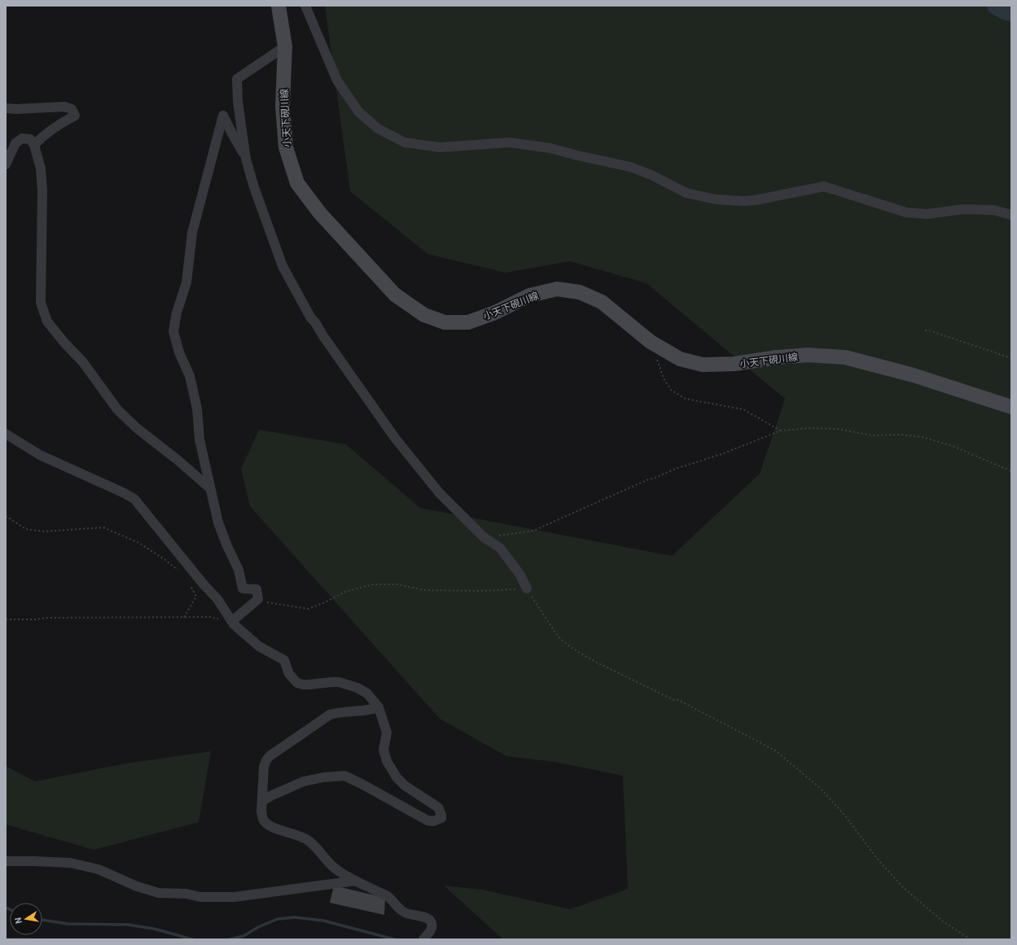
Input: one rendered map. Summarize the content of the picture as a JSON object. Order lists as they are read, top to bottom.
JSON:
{
  "streets": {
    "main road": ["小天下硯川線"]
  },
  "north": "left"
}
